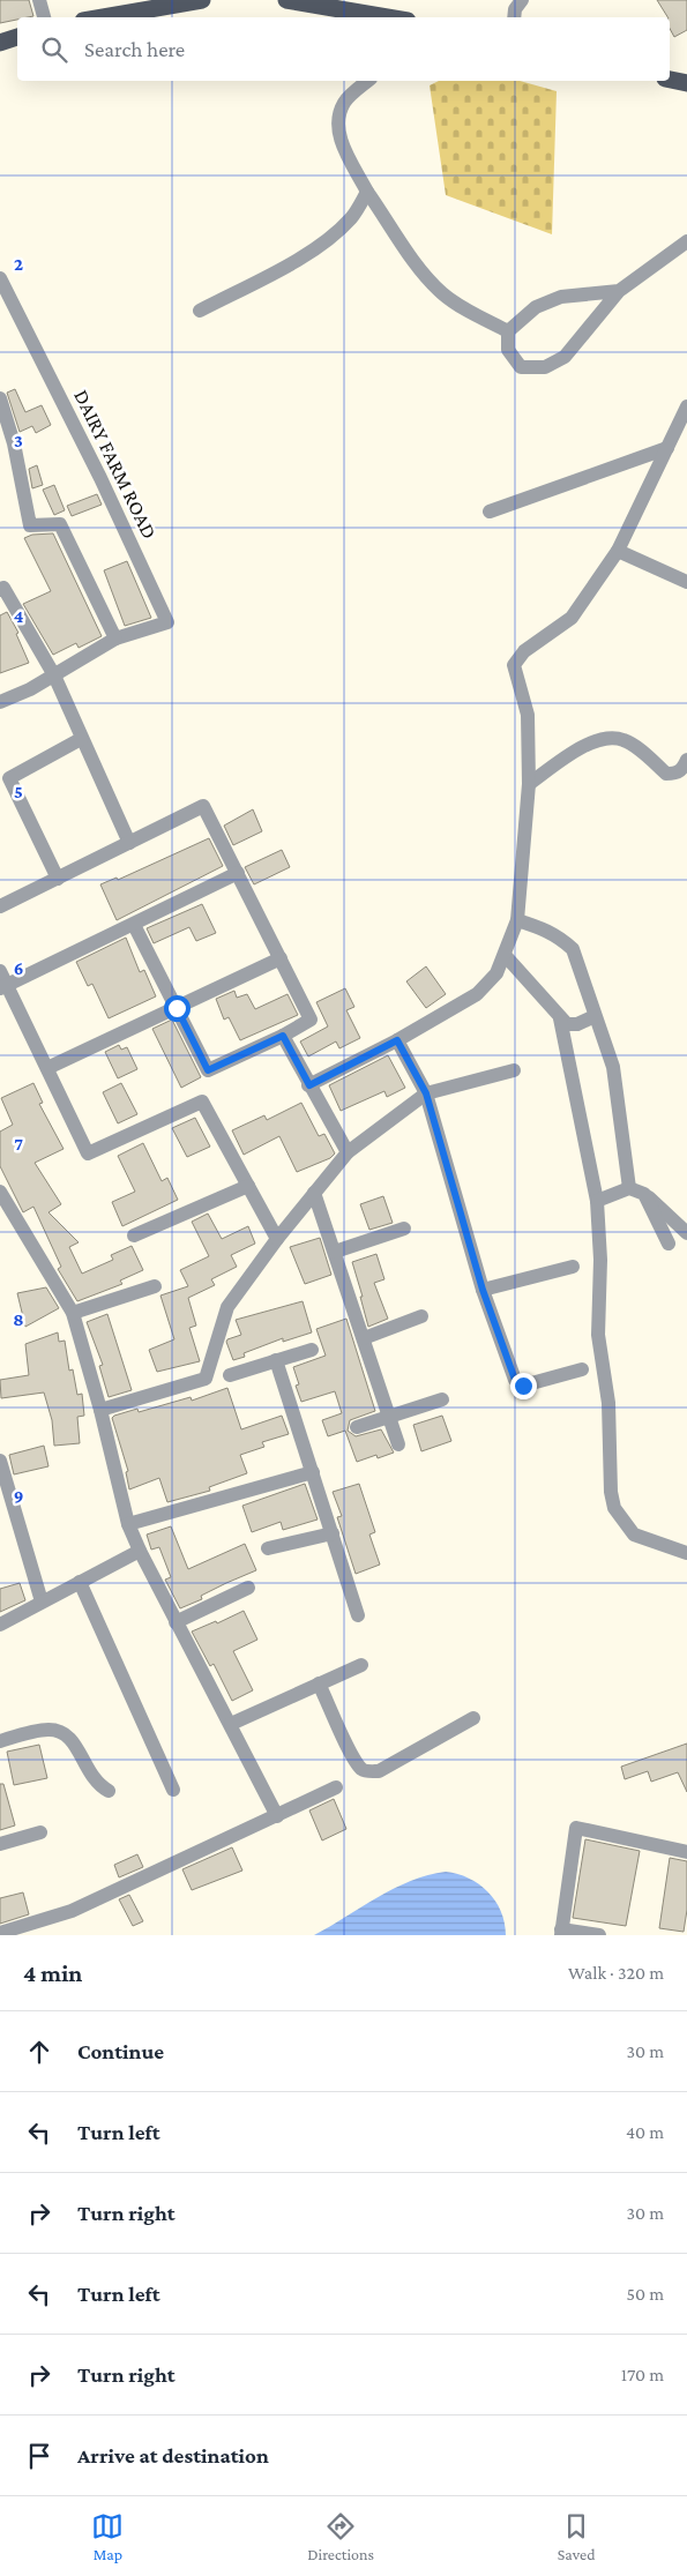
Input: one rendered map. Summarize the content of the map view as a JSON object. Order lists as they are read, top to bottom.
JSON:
{
  "streets": {
    "street": ["DAIRY FARM ROAD"]
  },
  "page": {
    "search": "Search here",
    "heading": ["4 min", "Walk · 320 m"],
    "list": [
      ["Continue", "30 m"],
      ["Turn left", "40 m"],
      ["Turn right", "30 m"],
      ["Turn left", "50 m"],
      ["Turn right", "170 m"],
      "Arrive at destination"
    ],
    "nav": ["Map", "Directions", "Saved"]
  },
  "grid": {
    "rows": [
      "2",
      "3",
      "4",
      "5",
      "6",
      "7",
      "8",
      "9"
    ]
  }
}
